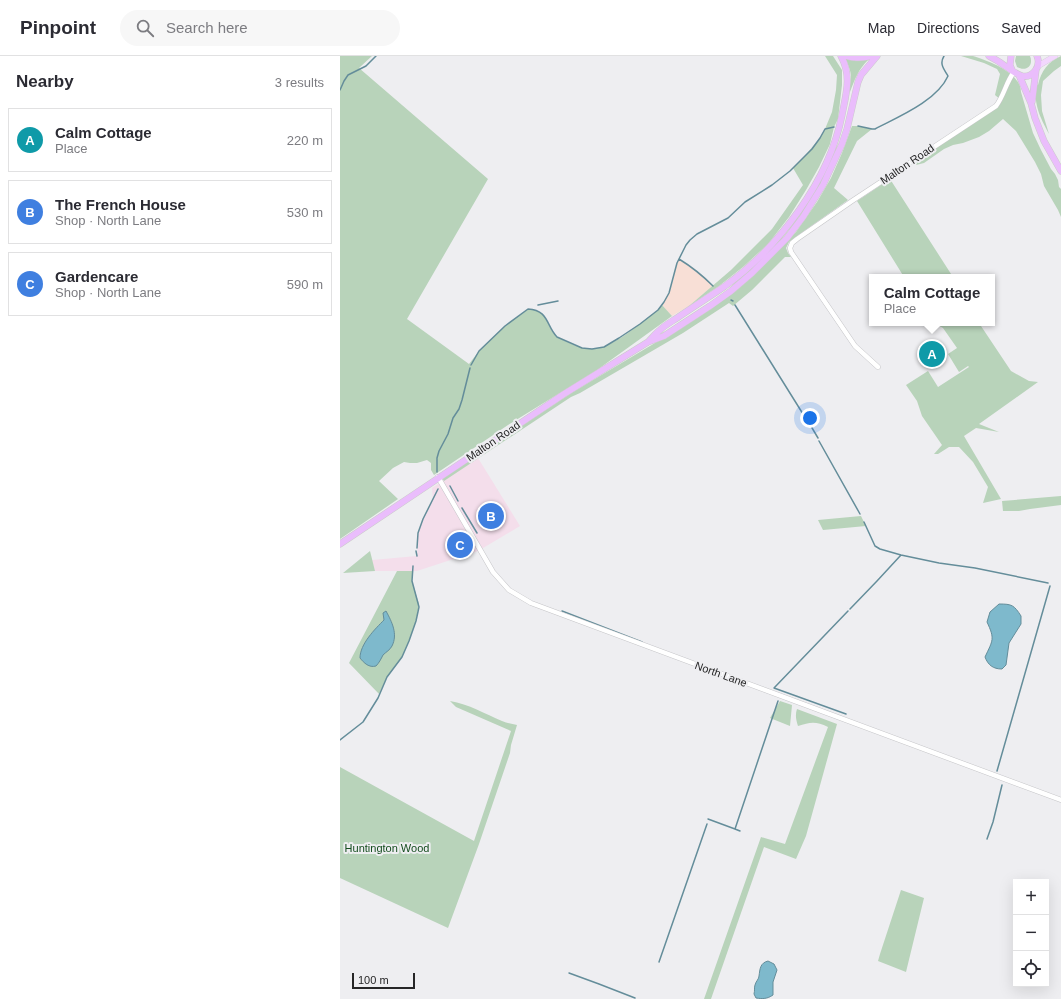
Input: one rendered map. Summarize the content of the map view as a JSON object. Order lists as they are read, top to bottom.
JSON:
{
  "streets": {
    "highway": ["Malton Road"],
    "street": ["North Lane"]
  },
  "crossings": [
    ["Malton Road", "North Lane"]
  ],
  "parks": ["Huntington Wood"],
  "scale_bar": "100 m",
  "page": {
    "header": "Pinpoint",
    "search": "Search here",
    "nav": ["Map", "Directions", "Saved"],
    "heading": ["Nearby", "3 results"],
    "list": [
      {
        "mark": "A",
        "name": "Calm Cottage",
        "note": "Place",
        "value": "220 m"
      },
      {
        "mark": "B",
        "name": "The French House",
        "note": "Shop · North Lane",
        "value": "530 m"
      },
      {
        "mark": "C",
        "name": "Gardencare",
        "note": "Shop · North Lane",
        "value": "590 m"
      }
    ],
    "popup": ["Calm Cottage", "Place"],
    "pins": ["A", "B", "C"],
    "map_buttons": ["+", "−"],
    "scale": "100 m"
  }
}
